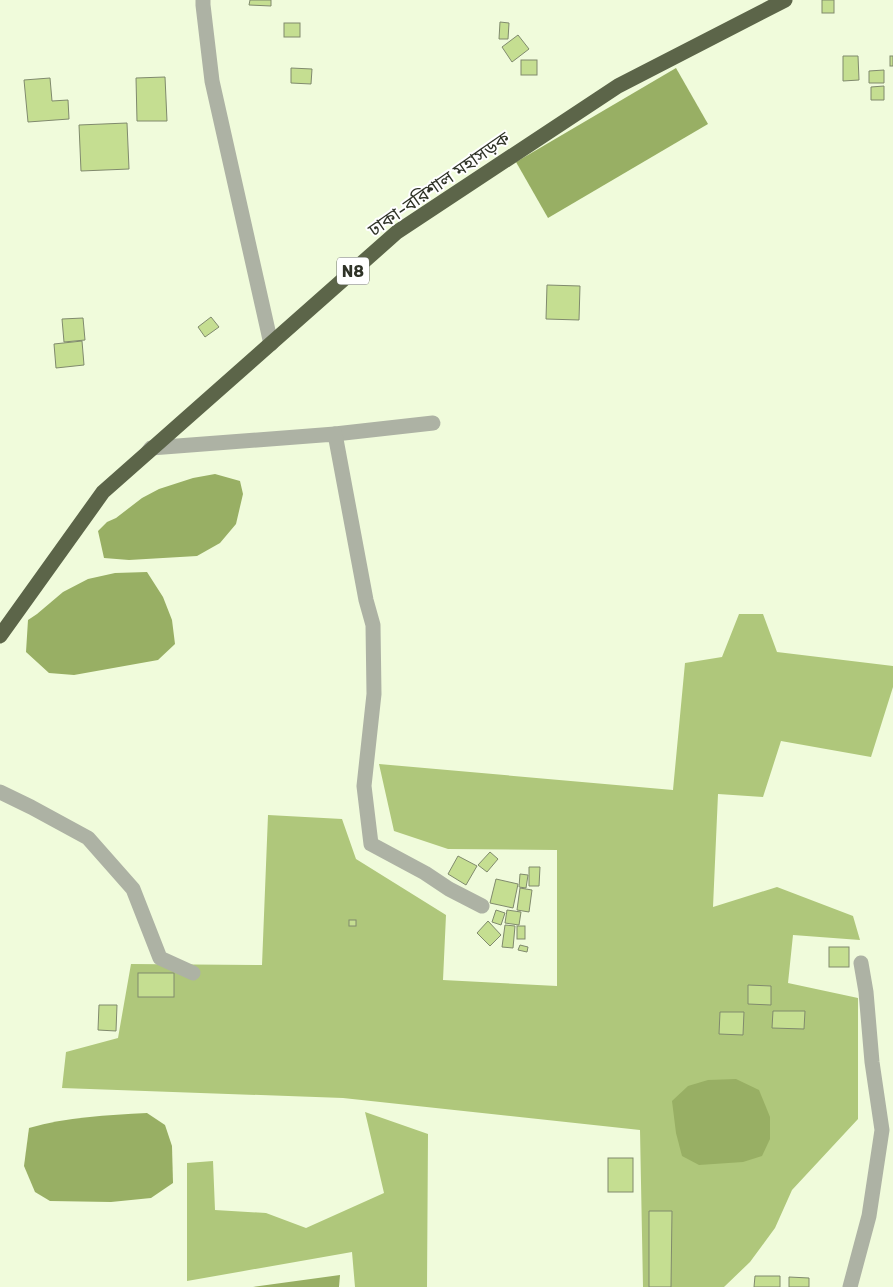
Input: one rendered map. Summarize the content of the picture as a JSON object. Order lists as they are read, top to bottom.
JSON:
{
  "streets": {
    "highway": ["ঢাকা-বরিশাল মহাসড়ক", "N8"]
  }
}
